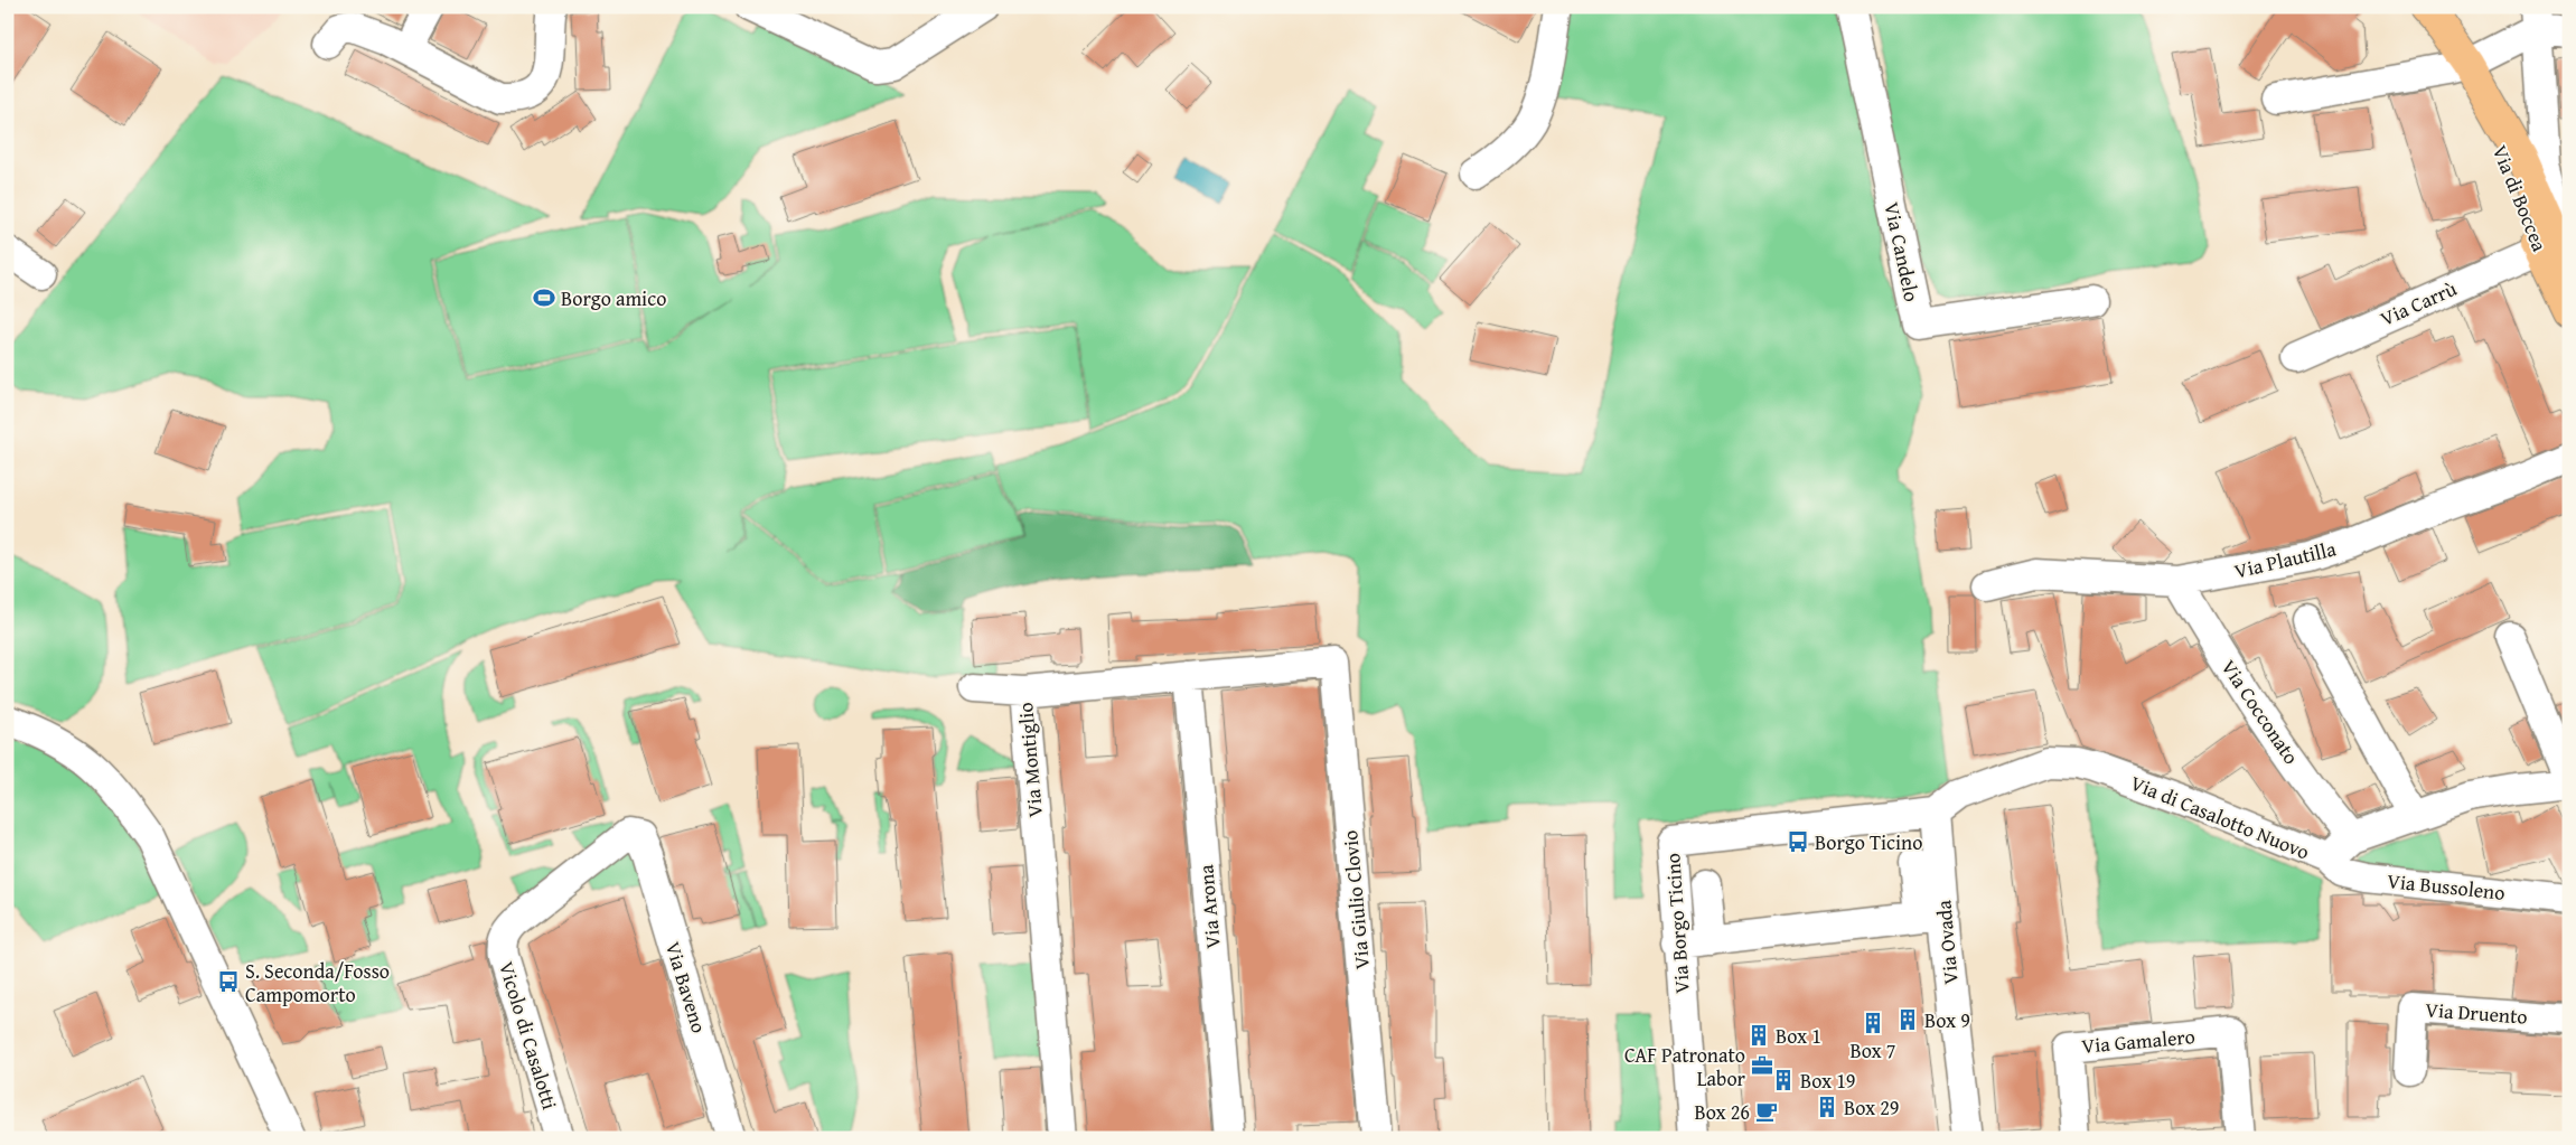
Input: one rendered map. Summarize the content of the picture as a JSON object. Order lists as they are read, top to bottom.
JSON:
{
  "streets": {
    "main road": ["Via di Boccea"],
    "street": [
      "Via Candelo",
      "Via Carrù",
      "Via Plautilla",
      "Via Cocconato",
      "Via Montiglio",
      "Via di Casalotto Nuovo",
      "Via Bussoleno",
      "Via Giulio Clovio",
      "Via Arona",
      "Via Borgo Ticino",
      "Via Ovada",
      "Via Baveno",
      "Via Druento",
      "Vicolo di Casalotti",
      "Via Gamalero"
    ]
  },
  "crossings": [
    ["Via di Boccea", "Via Carrù"],
    ["Via Plautilla", "Via Cocconato"],
    ["Via Cocconato", "Via di Casalotto Nuovo"],
    ["Via Montiglio", "Via Giulio Clovio"],
    ["Via Montiglio", "Via Arona"],
    ["Via di Casalotto Nuovo", "Via Bussoleno"],
    ["Via di Casalotto Nuovo", "Via Borgo Ticino"],
    ["Via di Casalotto Nuovo", "Via Ovada"],
    ["Via Borgo Ticino", "Via Ovada"],
    ["Via Baveno", "Vicolo di Casalotti"]
  ],
  "places": {
    "sports": ["Borgo amico"],
    "bus stop": ["Borgo Ticino", "S. Seconda/Fosso Campomorto"],
    "building": [
      "Box 9",
      "Box 7",
      "Box 1",
      "Box 19",
      "Box 29"
    ],
    "office": ["CAF Patronato Labor"],
    "cafe": ["Box 26"]
  }
}
